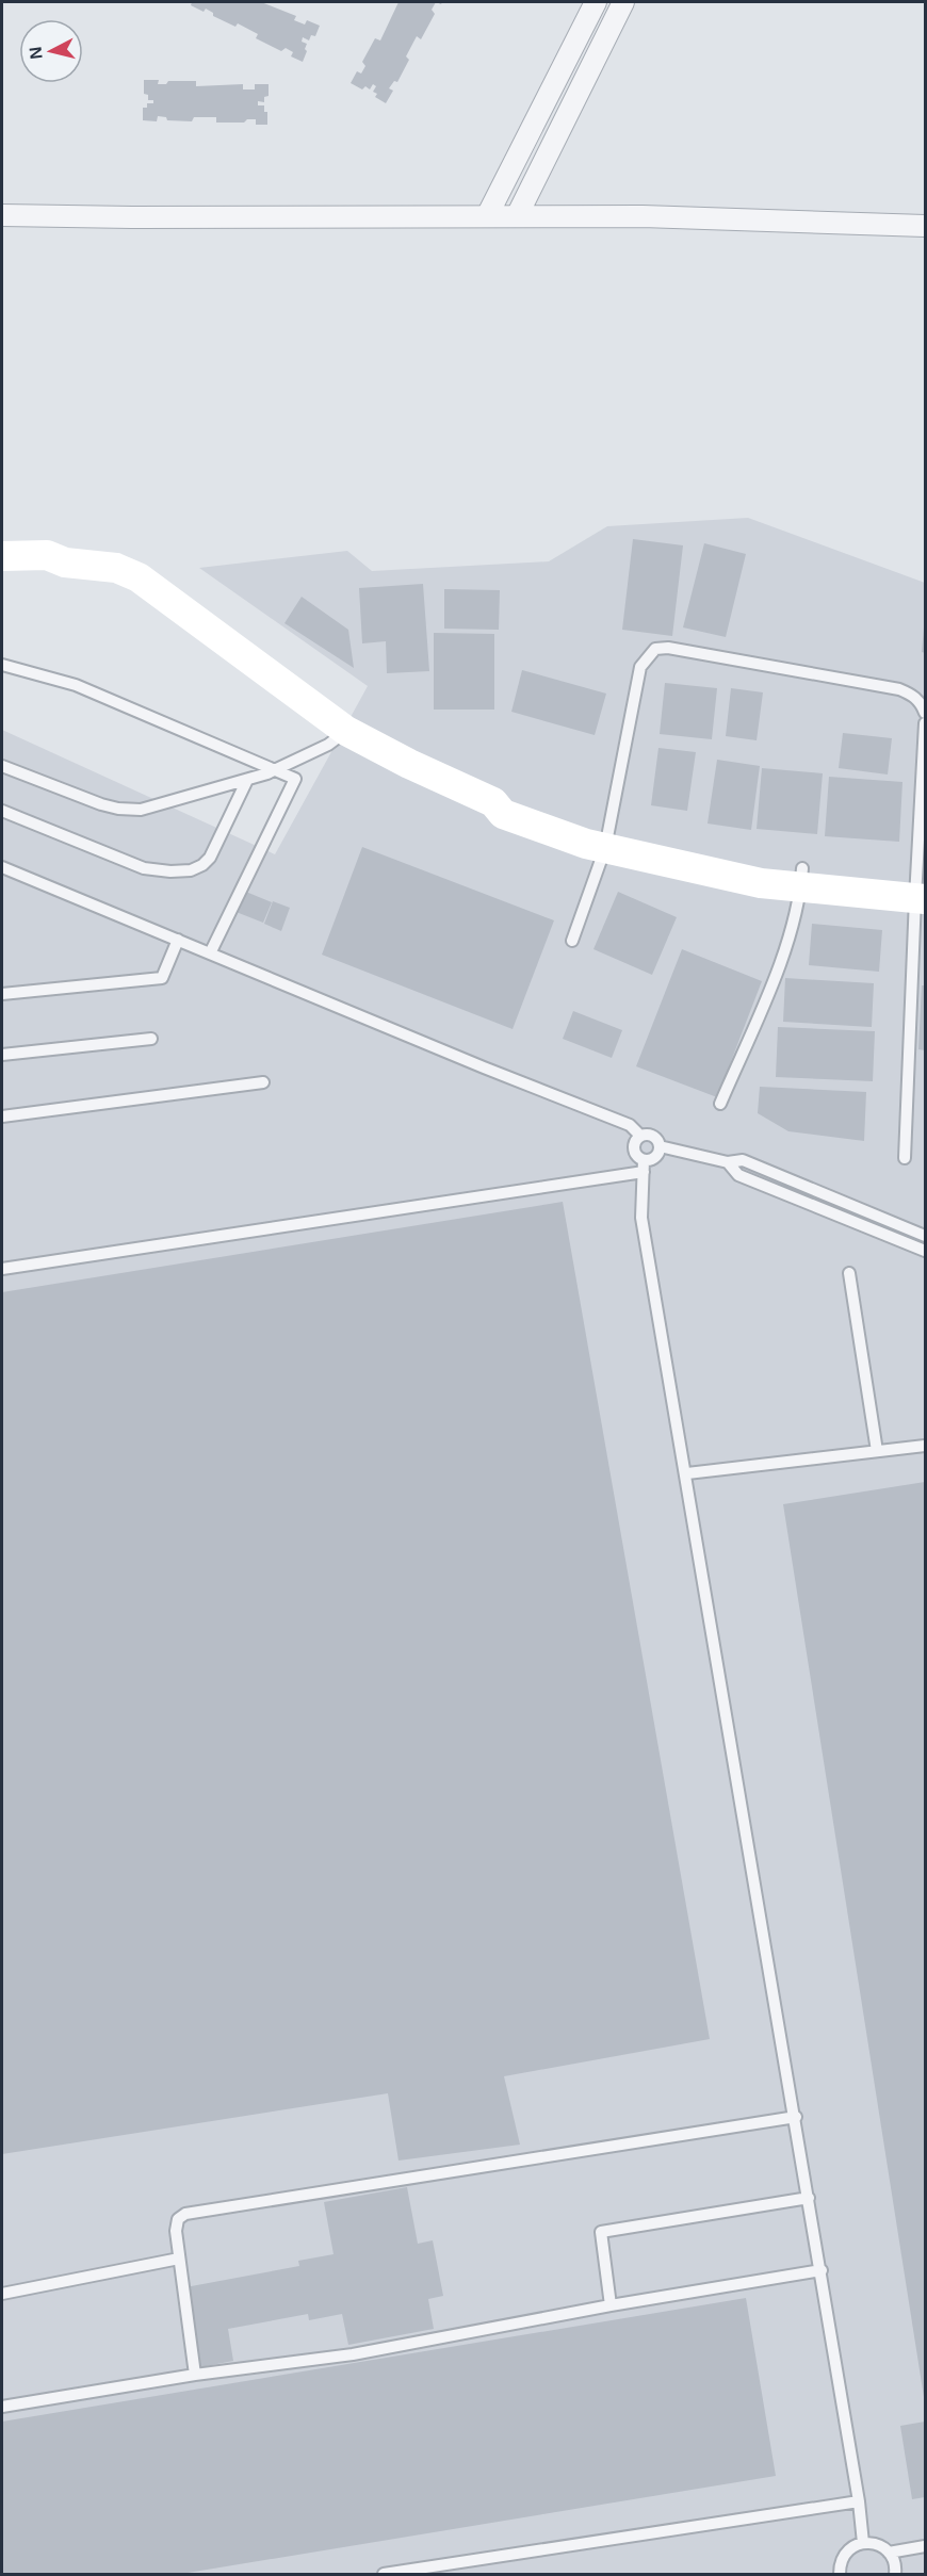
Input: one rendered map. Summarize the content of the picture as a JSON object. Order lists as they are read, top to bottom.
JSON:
{
  "north": "left"
}
